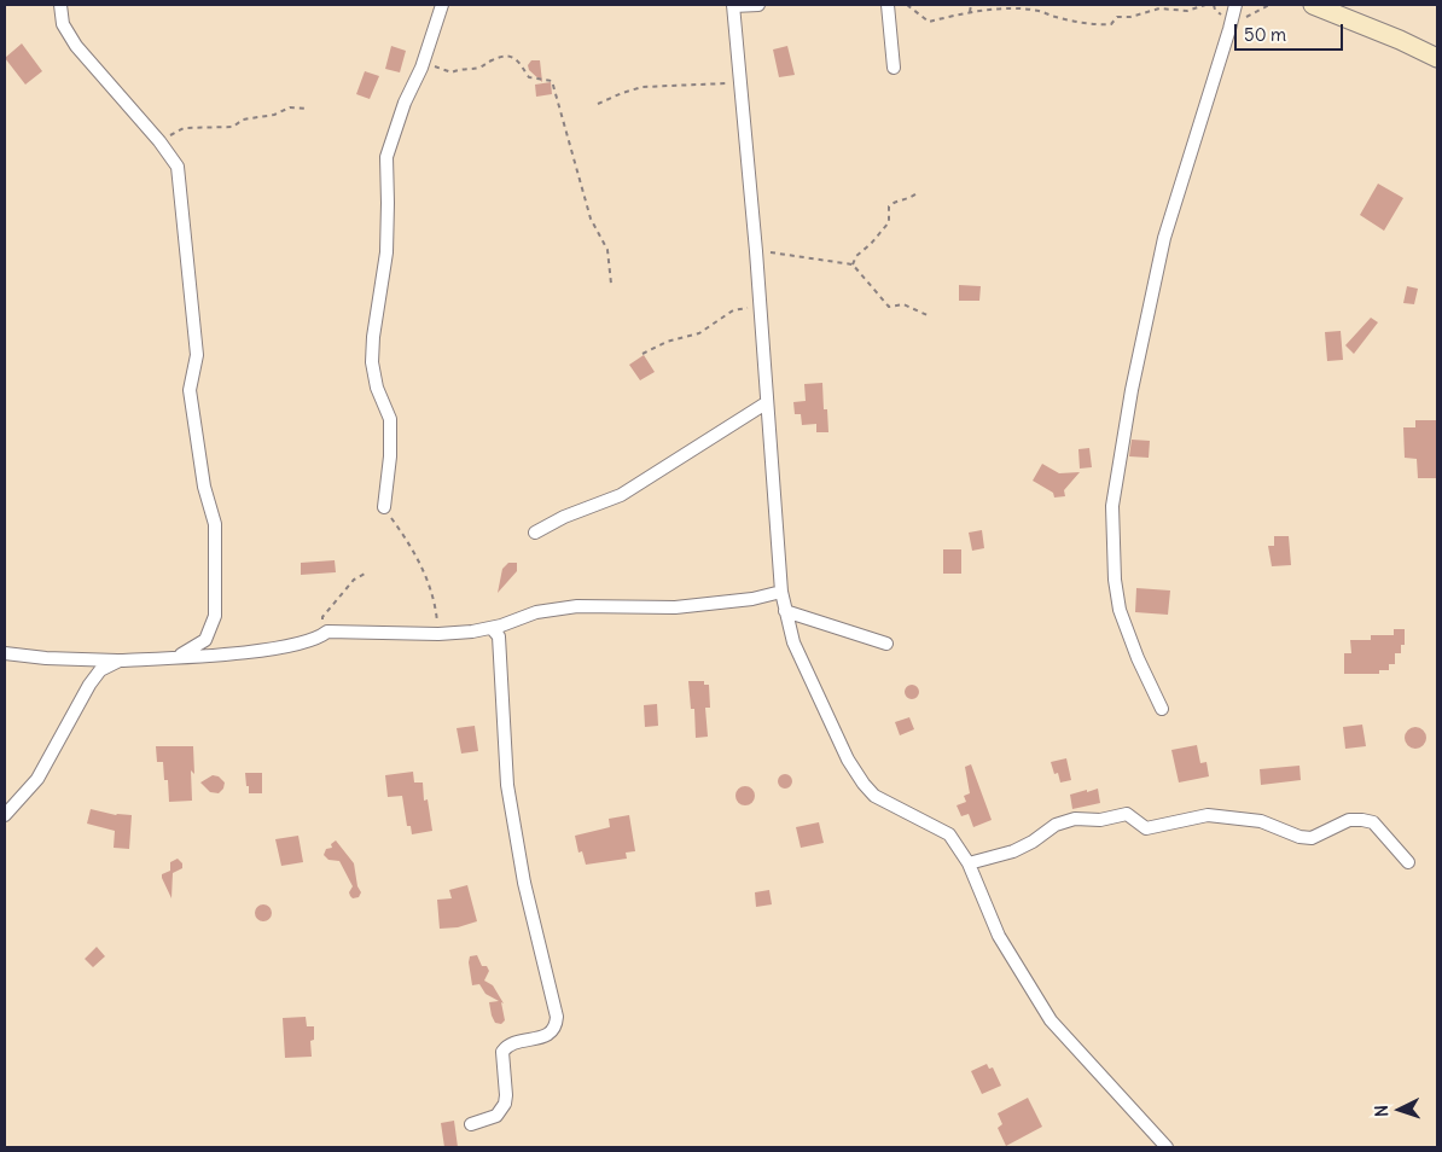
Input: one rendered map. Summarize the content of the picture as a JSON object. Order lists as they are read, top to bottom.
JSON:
{
  "scale_bar": "50 m",
  "north": "left"
}
